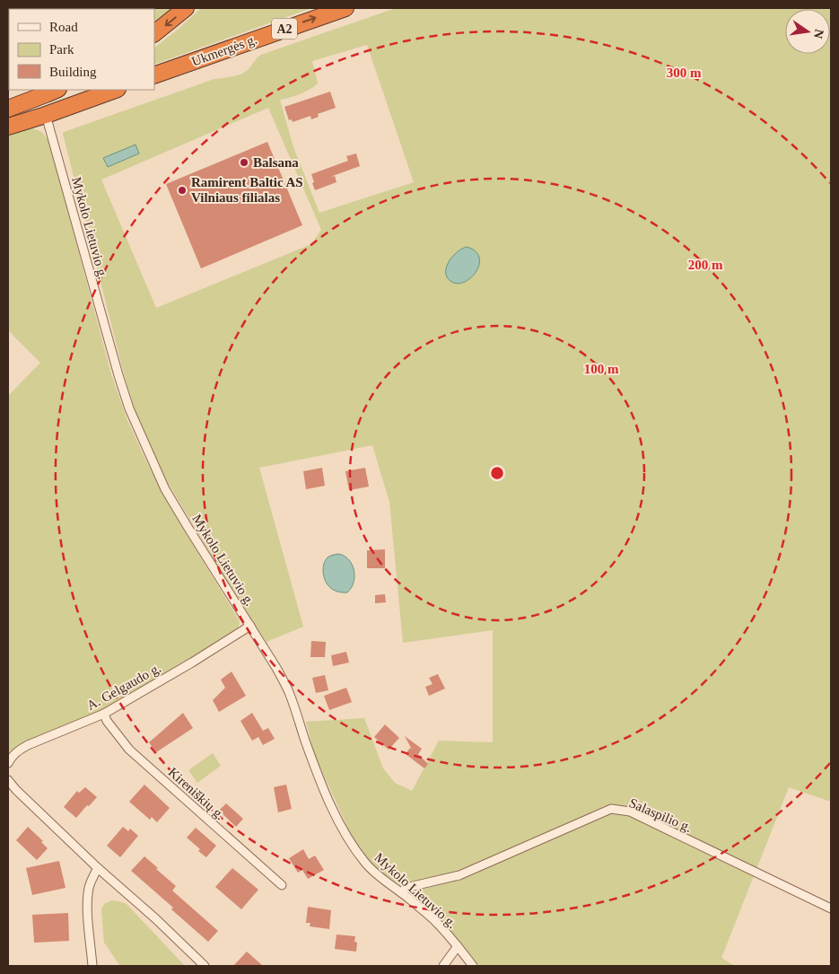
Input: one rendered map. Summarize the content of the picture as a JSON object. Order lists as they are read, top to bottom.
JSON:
{
  "streets": {
    "highway": ["A2", "Ukmergės g."],
    "street": [
      "Mykolo Lietuvio g.",
      "A. Gelgaudo g.",
      "Kireniškių g.",
      "Salaspilio g."
    ]
  },
  "crossings": [
    ["Mykolo Lietuvio g.", "A. Gelgaudo g."],
    ["Mykolo Lietuvio g.", "Salaspilio g."],
    ["A. Gelgaudo g.", "Kireniškių g."]
  ],
  "one_way": ["Ukmergės g."],
  "places": ["Balsana", "Ramirent Baltic AS Vilniaus filialas"],
  "legend": ["Road", "Park", "Building"],
  "north": "right",
  "rings": ["300 m", "200 m", "100 m"]
}
